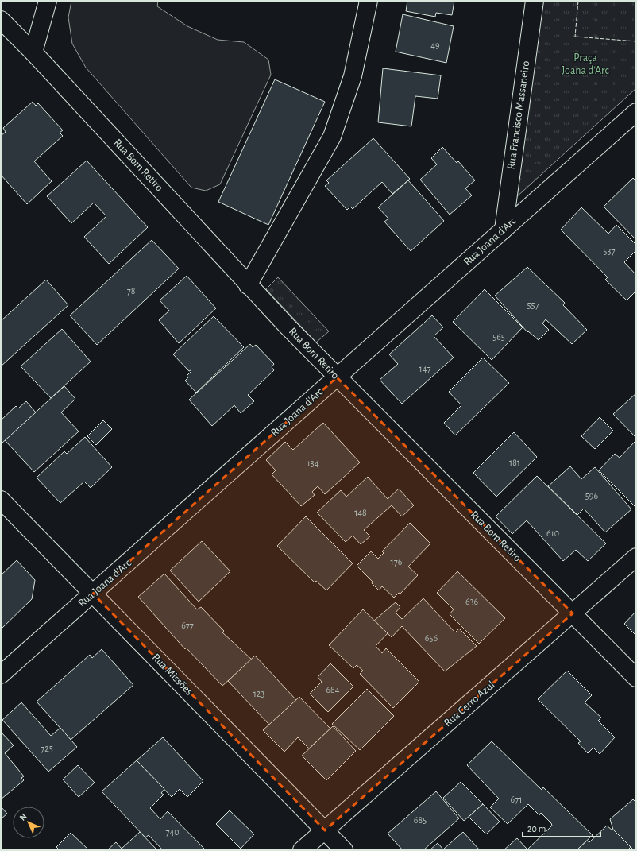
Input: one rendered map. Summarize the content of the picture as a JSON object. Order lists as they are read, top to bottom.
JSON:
{
  "streets": {
    "street": [
      "Rua Francisco Massaneiro",
      "Rua Bom Retiro",
      "Rua Joana d'Arc",
      "Rua Missões",
      "Rua Cerro Azul"
    ]
  },
  "crossings": [
    ["Rua Francisco Massaneiro", "Rua Joana d'Arc"],
    ["Rua Bom Retiro", "Rua Joana d'Arc"],
    ["Rua Bom Retiro", "Rua Cerro Azul"],
    ["Rua Joana d'Arc", "Rua Missões"],
    ["Rua Missões", "Rua Cerro Azul"]
  ],
  "parks": ["Praça Joana d'Arc"],
  "house_numbers": [
    "49",
    "537",
    "78",
    "557",
    "565",
    "147",
    "181",
    "134",
    "596",
    "148",
    "610",
    "176",
    "636",
    "677",
    "656",
    "684",
    "123",
    "725",
    "671",
    "685",
    "740"
  ],
  "scale_bar": "20 m",
  "north": "top left"
}
